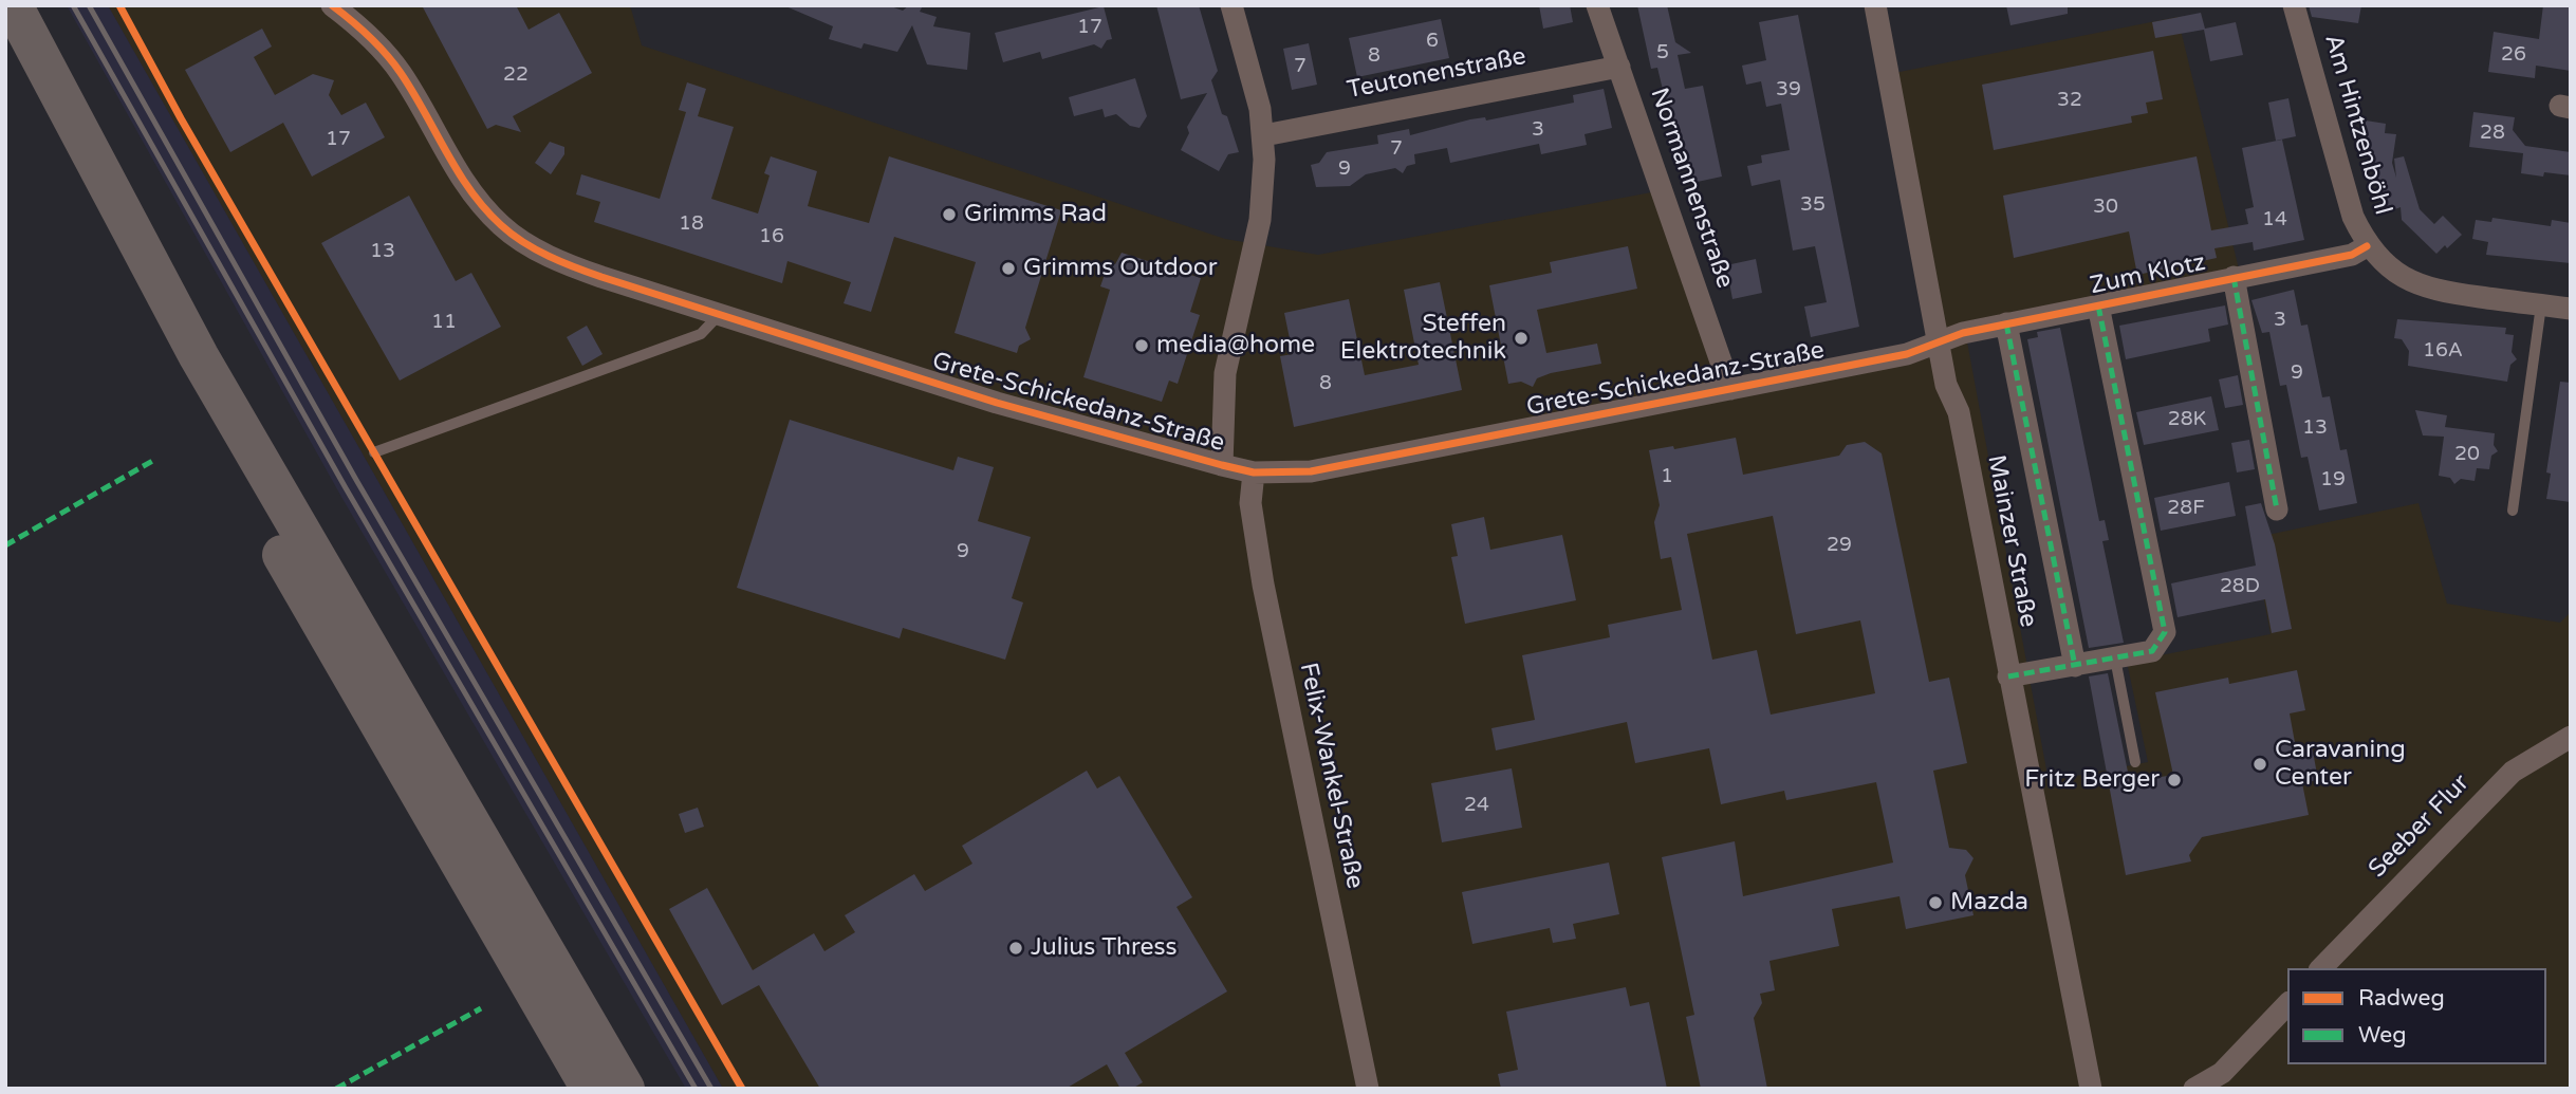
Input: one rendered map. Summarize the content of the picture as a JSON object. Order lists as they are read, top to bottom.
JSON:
{
  "streets": {
    "street": [
      "Teutonenstraße",
      "Am Hintzenböhl",
      "Normannenstraße",
      "Zum Klotz",
      "Grete-Schickedanz-Straße",
      "Mainzer Straße",
      "Felix-Wankel-Straße",
      "Seeber Flur"
    ]
  },
  "crossings": [
    ["Teutonenstraße", "Normannenstraße"],
    ["Am Hintzenböhl", "Zum Klotz"],
    ["Normannenstraße", "Grete-Schickedanz-Straße"],
    ["Zum Klotz", "Grete-Schickedanz-Straße"],
    ["Zum Klotz", "Mainzer Straße"],
    ["Grete-Schickedanz-Straße", "Mainzer Straße"],
    ["Grete-Schickedanz-Straße", "Felix-Wankel-Straße"]
  ],
  "places": [
    "Grimms Rad",
    "Grimms Outdoor",
    "Steffen Elektrotechnik",
    "media@home",
    "Caravaning Center",
    "Fritz Berger",
    "Mazda",
    "Julius Thress"
  ],
  "house_numbers": [
    "17",
    "6",
    "5",
    "26",
    "8",
    "7",
    "22",
    "39",
    "32",
    "3",
    "28",
    "17",
    "7",
    "9",
    "35",
    "30",
    "14",
    "18",
    "16",
    "13",
    "3",
    "11",
    "16A",
    "9",
    "8",
    "28K",
    "13",
    "20",
    "1",
    "19",
    "28F",
    "29",
    "9",
    "28D",
    "24"
  ],
  "legend": ["Radweg", "Weg"]
}
